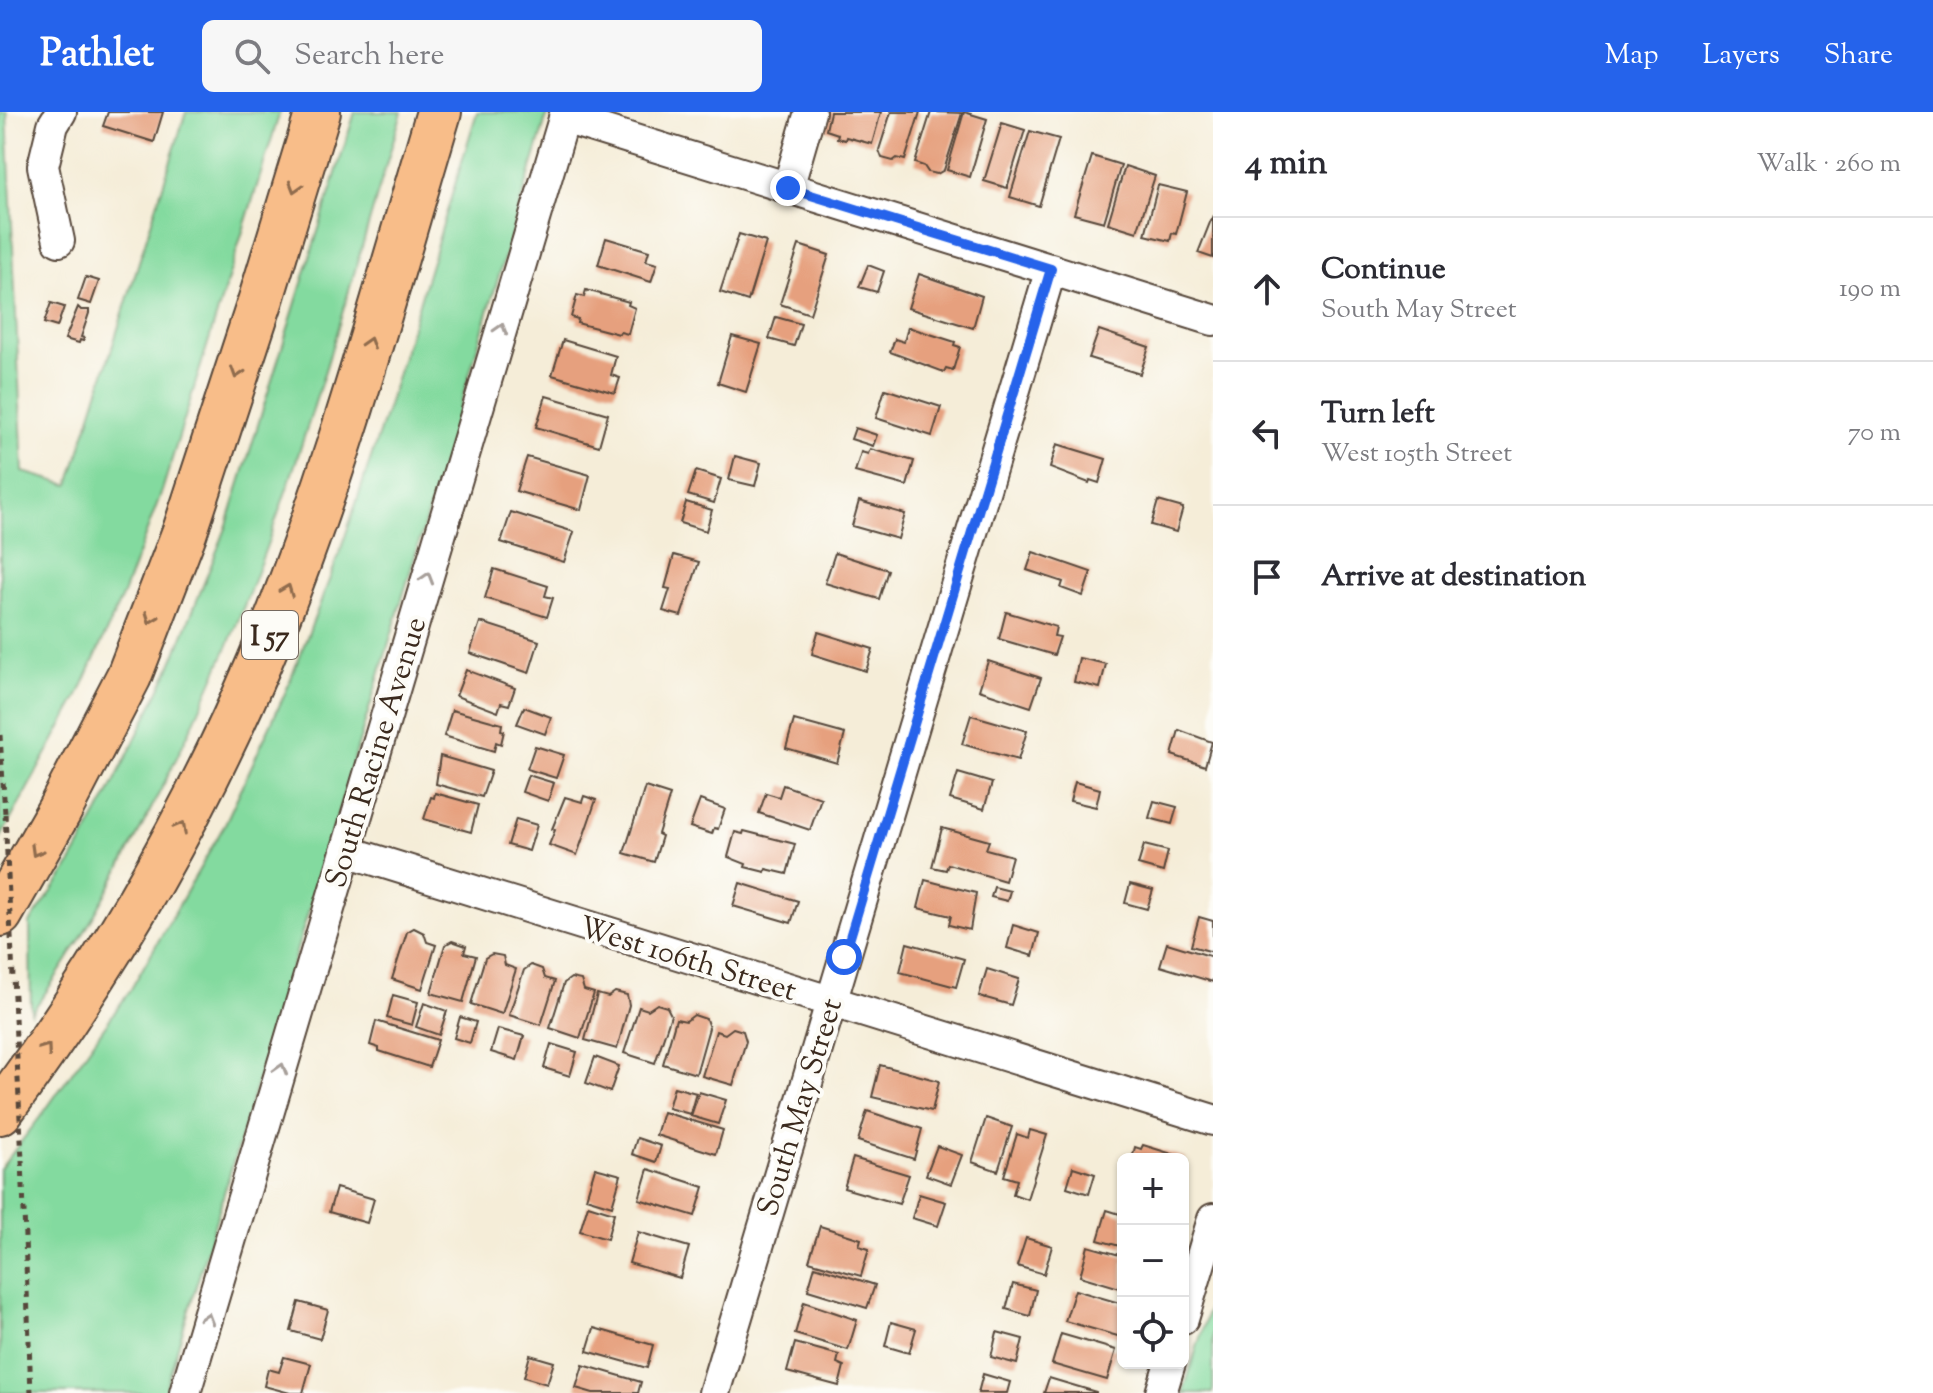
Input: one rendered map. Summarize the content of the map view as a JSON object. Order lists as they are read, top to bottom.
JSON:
{
  "streets": {
    "highway": ["I 57"],
    "street": ["South Racine Avenue", "West 106th Street", "South May Street"]
  },
  "crossings": [
    ["South Racine Avenue", "West 106th Street"],
    ["West 106th Street", "South May Street"]
  ],
  "one_way": ["South Racine Avenue"],
  "page": {
    "header": "Pathlet",
    "search": "Search here",
    "nav": ["Map", "Layers", "Share"],
    "heading": ["4 min", "Walk · 260 m"],
    "list": [
      ["Continue", "South May Street", "190 m"],
      ["Turn left", "West 105th Street", "70 m"],
      "Arrive at destination"
    ],
    "map_buttons": ["+", "−"]
  }
}
